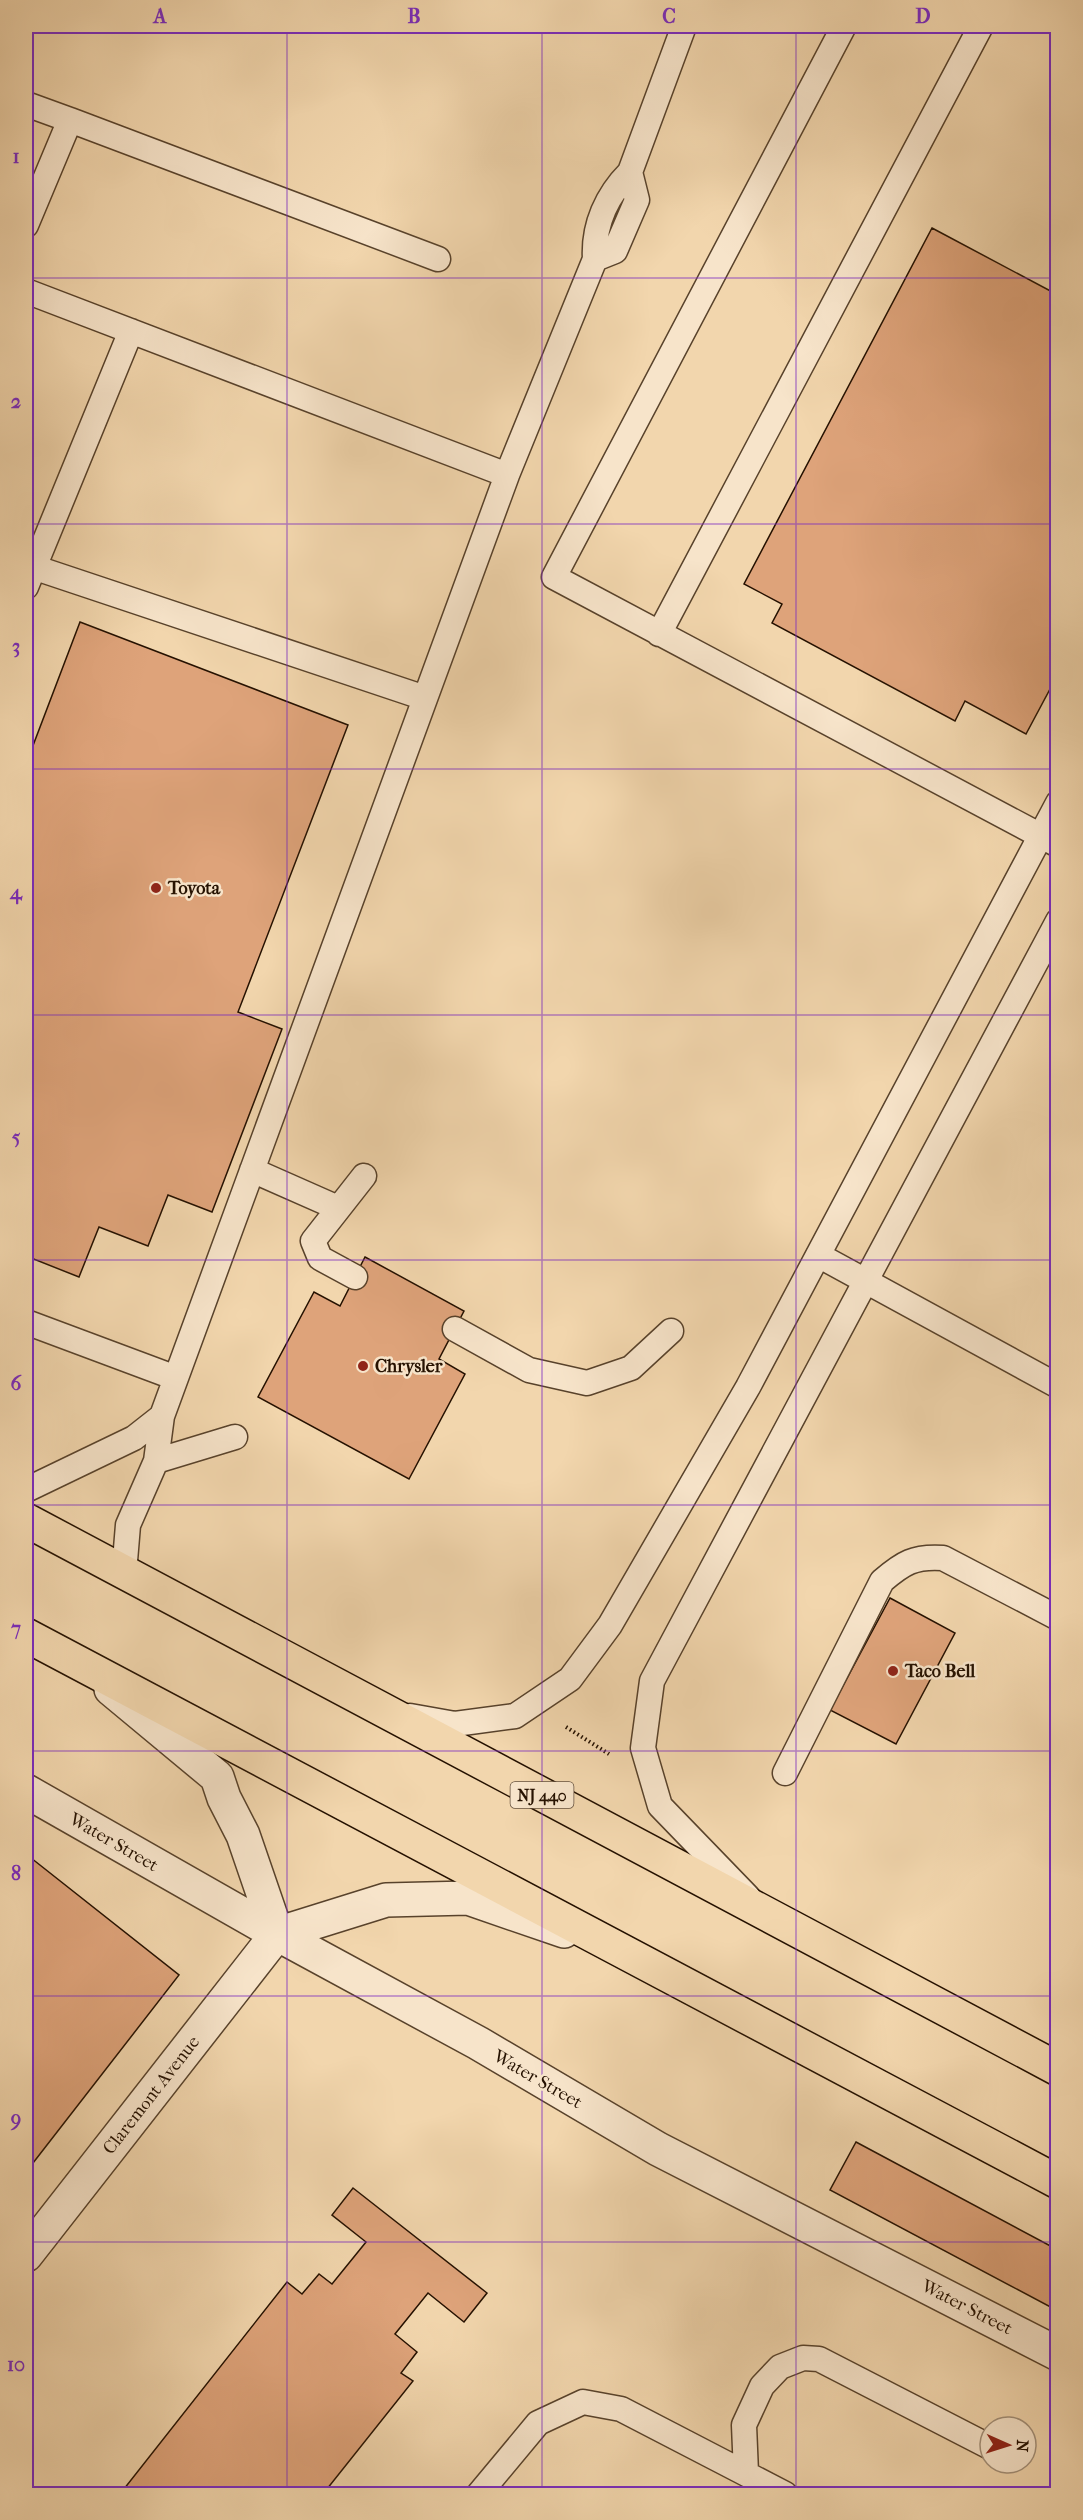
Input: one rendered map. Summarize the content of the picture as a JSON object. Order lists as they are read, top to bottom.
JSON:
{
  "streets": {
    "highway": ["NJ 440"],
    "street": ["Water Street", "Claremont Avenue"]
  },
  "crossings": [
    ["Water Street", "Claremont Avenue"]
  ],
  "places": ["Toyota", "Chrysler", "Taco Bell"],
  "north": "right",
  "grid": {
    "columns": [
      "A",
      "B",
      "C",
      "D"
    ],
    "rows": [
      "1",
      "2",
      "3",
      "4",
      "5",
      "6",
      "7",
      "8",
      "9",
      "10"
    ]
  }
}
